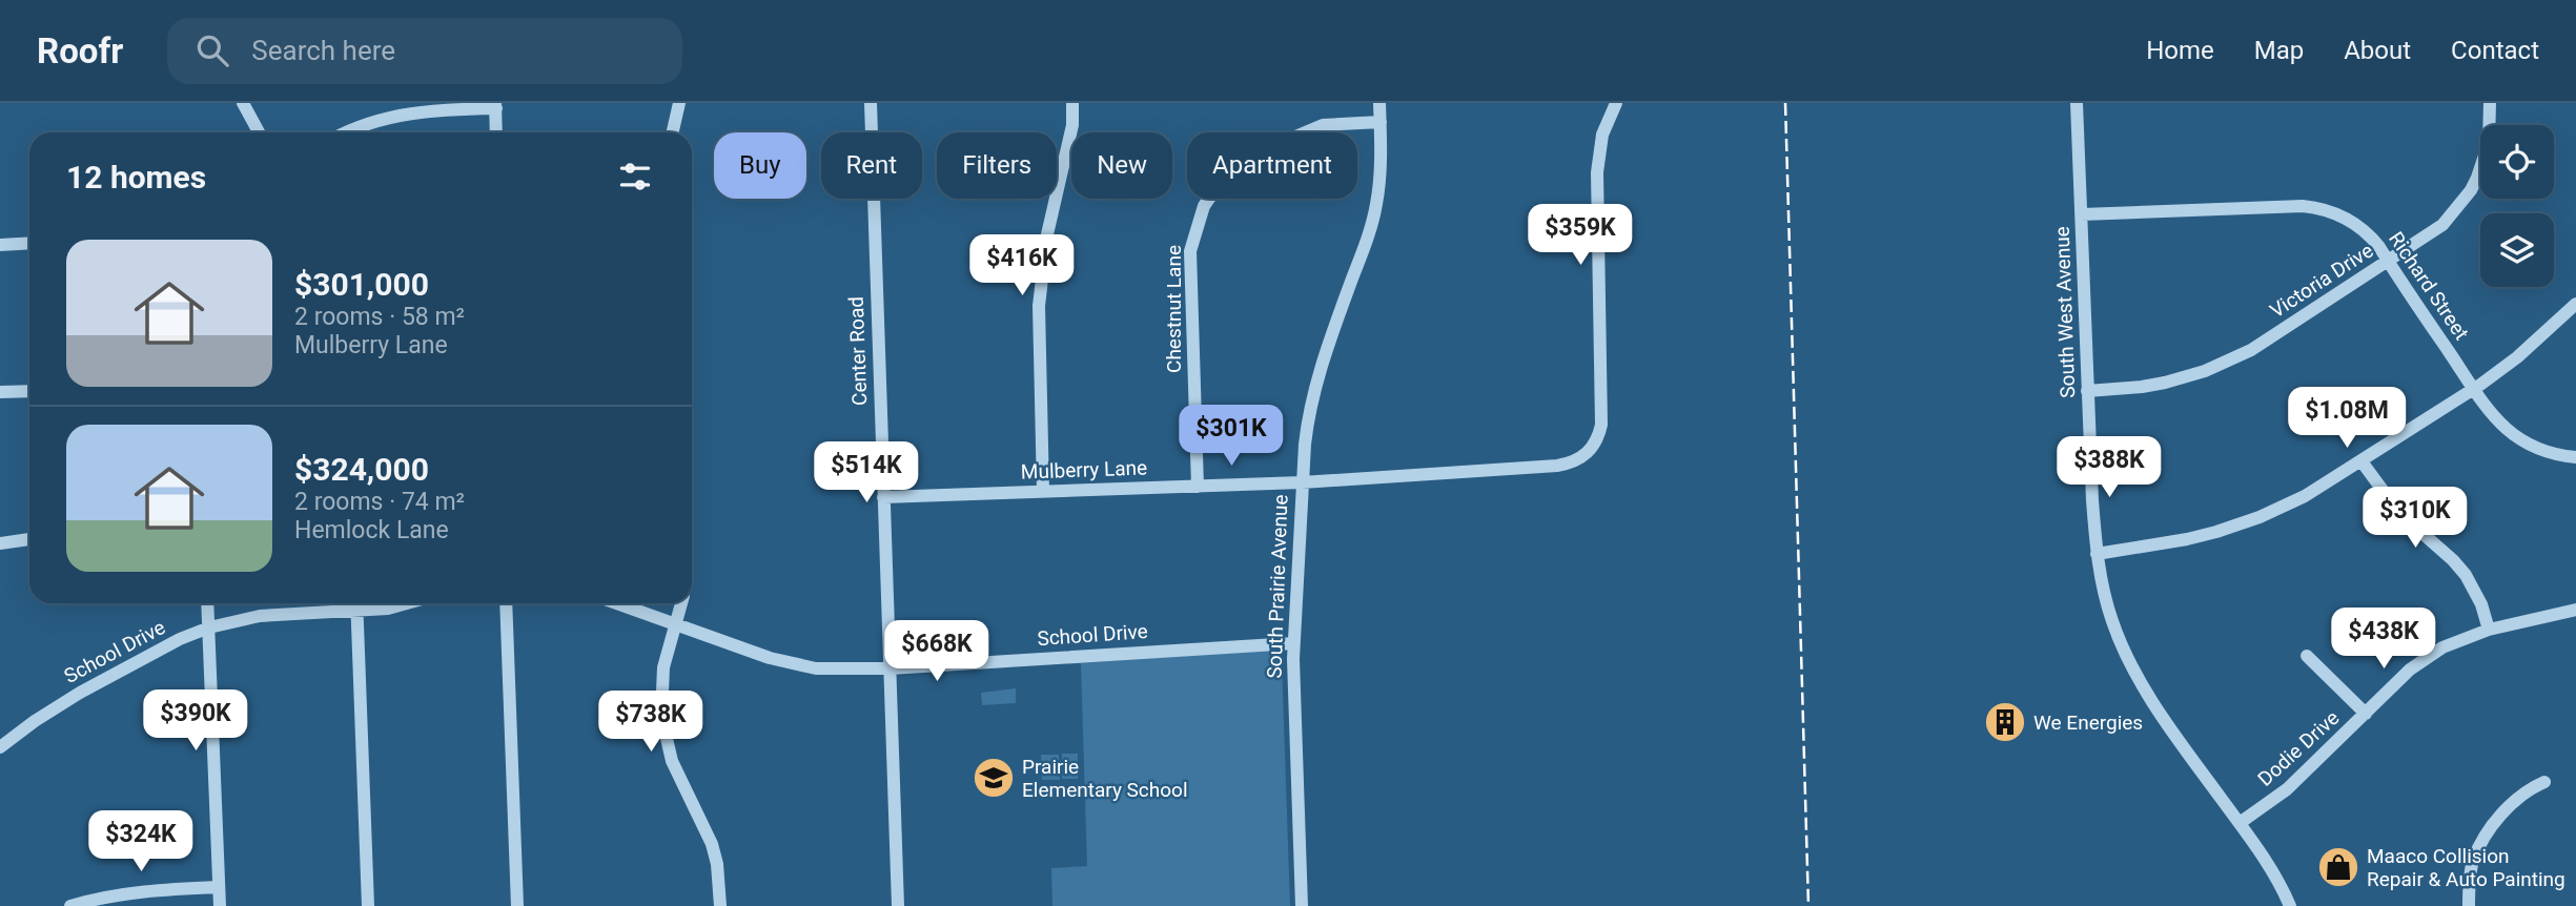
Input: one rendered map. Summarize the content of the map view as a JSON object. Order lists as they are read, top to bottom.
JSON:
{
  "streets": {
    "street": [
      "Victoria Drive",
      "Richard Street",
      "Chestnut Lane",
      "South West Avenue",
      "Center Road",
      "Mulberry Lane",
      "South Prairie Avenue",
      "School Drive",
      "Dodie Drive"
    ]
  },
  "crossings": [
    ["Victoria Drive", "Richard Street"],
    ["Victoria Drive", "South West Avenue"],
    ["Richard Street", "South West Avenue"],
    ["Chestnut Lane", "Mulberry Lane"],
    ["Chestnut Lane", "South Prairie Avenue"],
    ["South West Avenue", "Dodie Drive"],
    ["Center Road", "Mulberry Lane"],
    ["Center Road", "School Drive"],
    ["Mulberry Lane", "South Prairie Avenue"],
    ["South Prairie Avenue", "School Drive"]
  ],
  "places": {
    "building": ["We Energies"],
    "school or university": ["Prairie Elementary School"],
    "shop": ["Maaco Collision Repair & Auto Painting"]
  },
  "page": {
    "header": "Roofr",
    "search": "Search here",
    "nav": [
      "Home",
      "Map",
      "About",
      "Contact"
    ],
    "chip": [
      "Buy",
      "Rent",
      "Filters",
      "New",
      "Apartment"
    ],
    "heading": "12 homes",
    "price": [
      "$359K",
      "$416K",
      "$1.08M",
      "$301K",
      "$388K",
      "$514K",
      "$310K",
      "$438K",
      "$668K",
      "$390K",
      "$738K",
      "$324K"
    ],
    "list": [
      {
        "name": "$301,000",
        "note": "2 rooms · 58 m² · Mulberry Lane"
      },
      {
        "name": "$324,000",
        "note": "2 rooms · 74 m² · Hemlock Lane"
      }
    ]
  }
}
